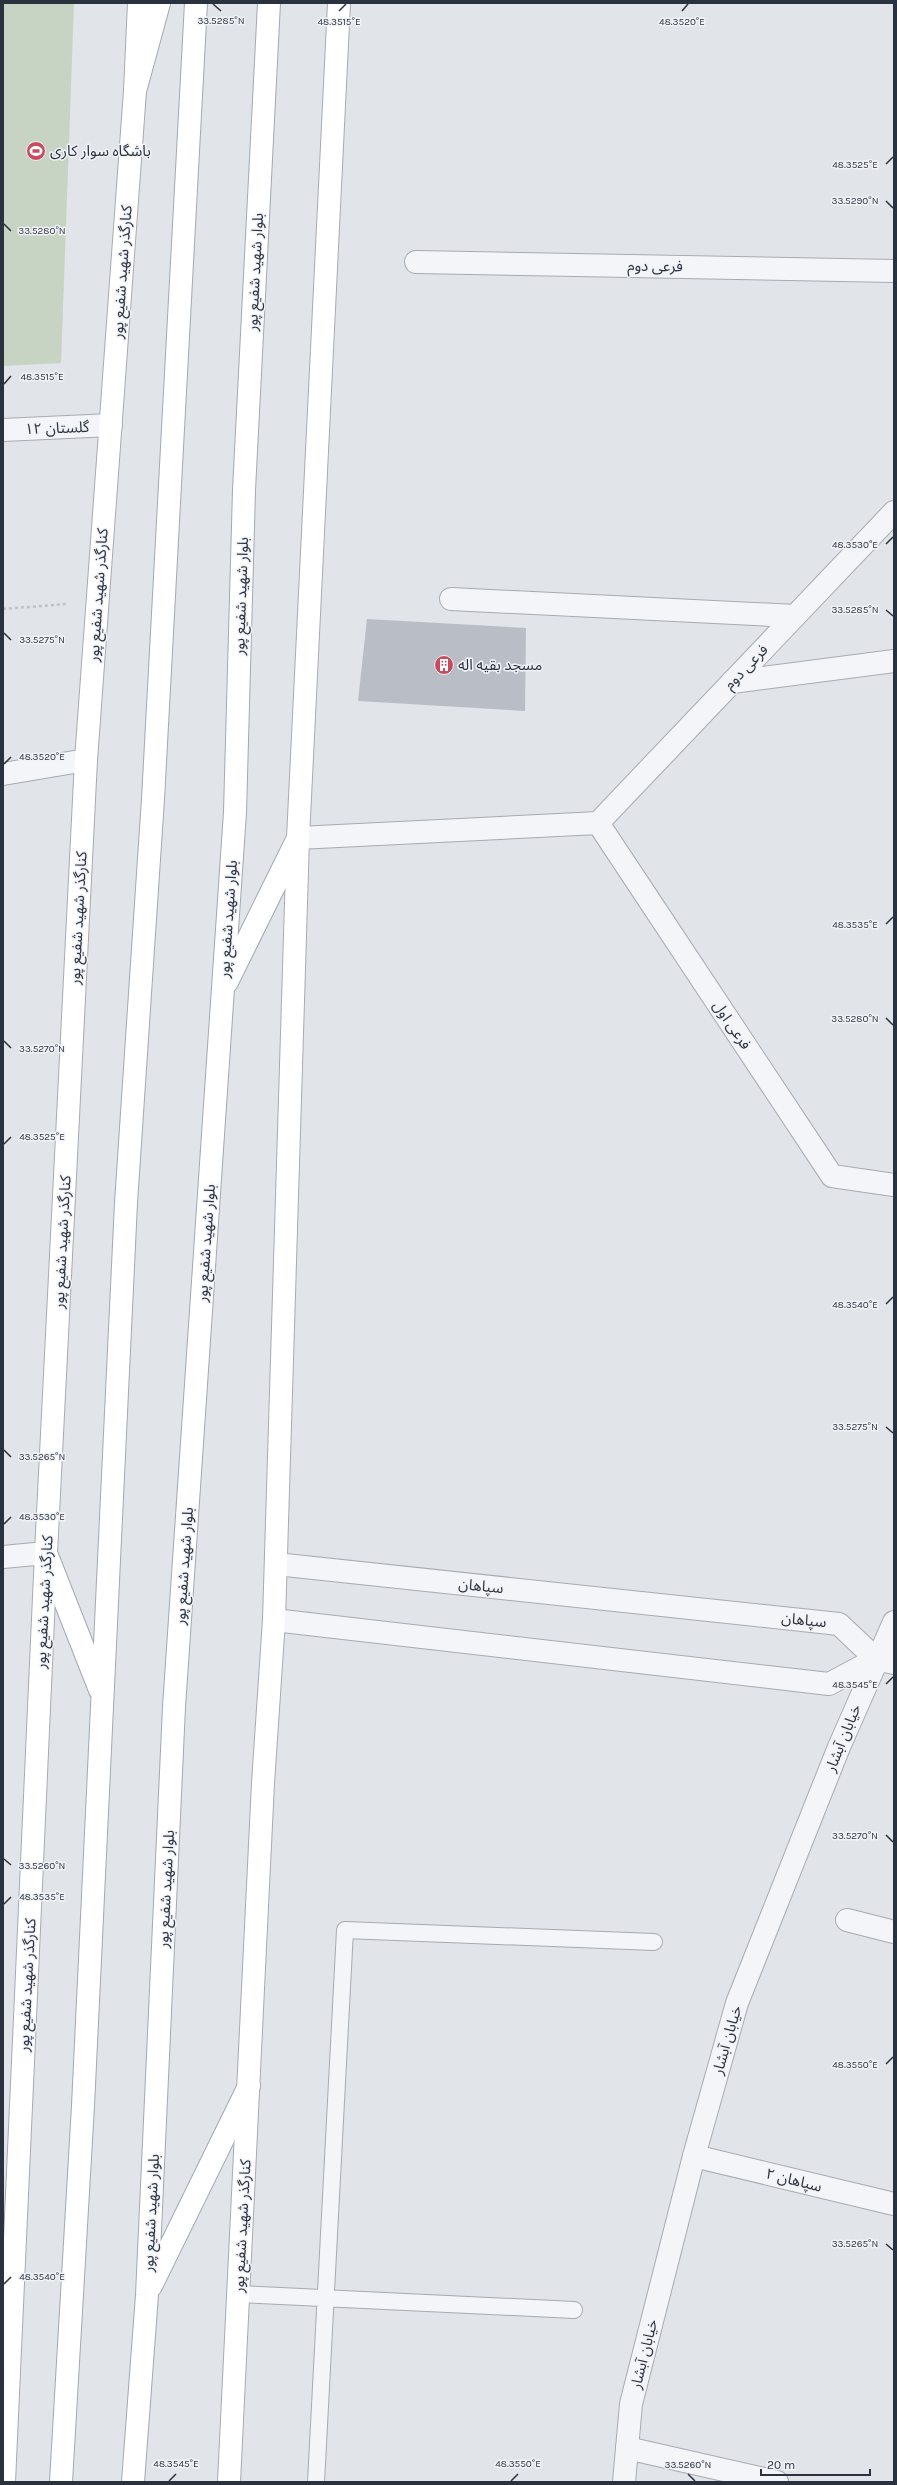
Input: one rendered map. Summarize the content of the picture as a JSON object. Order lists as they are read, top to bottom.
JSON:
{
  "streets": {
    "main road": ["کنارگذر شهید شفیع پور", "بلوار شهید شفیع پور"],
    "street": [
      "فرعی دوم",
      "گلستان ۱۲",
      "فرعی اول",
      "سپاهان",
      "خیابان آبشار",
      "سپاهان ۲"
    ]
  },
  "crossings": [
    ["فرعی دوم", "فرعی اول"],
    ["کنارگذر شهید شفیع پور", "گلستان ۱۲"],
    ["کنارگذر شهید شفیع پور", "سپاهان"],
    ["سپاهان", "خیابان آبشار"],
    ["خیابان آبشار", "سپاهان ۲"]
  ],
  "places": {
    "sports": ["باشگاه سوار کاری"],
    "building": ["مسجد بقیه اله"]
  },
  "scale_bar": "20 m",
  "coordinates": [
    "33.5285°N",
    "48.3515°E",
    "48.3520°E",
    "48.3525°E",
    "33.5290°N",
    "33.5280°N",
    "48.3530°E",
    "33.5275°N",
    "48.3535°E",
    "33.5270°N",
    "48.3540°E",
    "33.5265°N",
    "48.3545°E",
    "33.5260°N",
    "48.3550°E"
  ]
}
